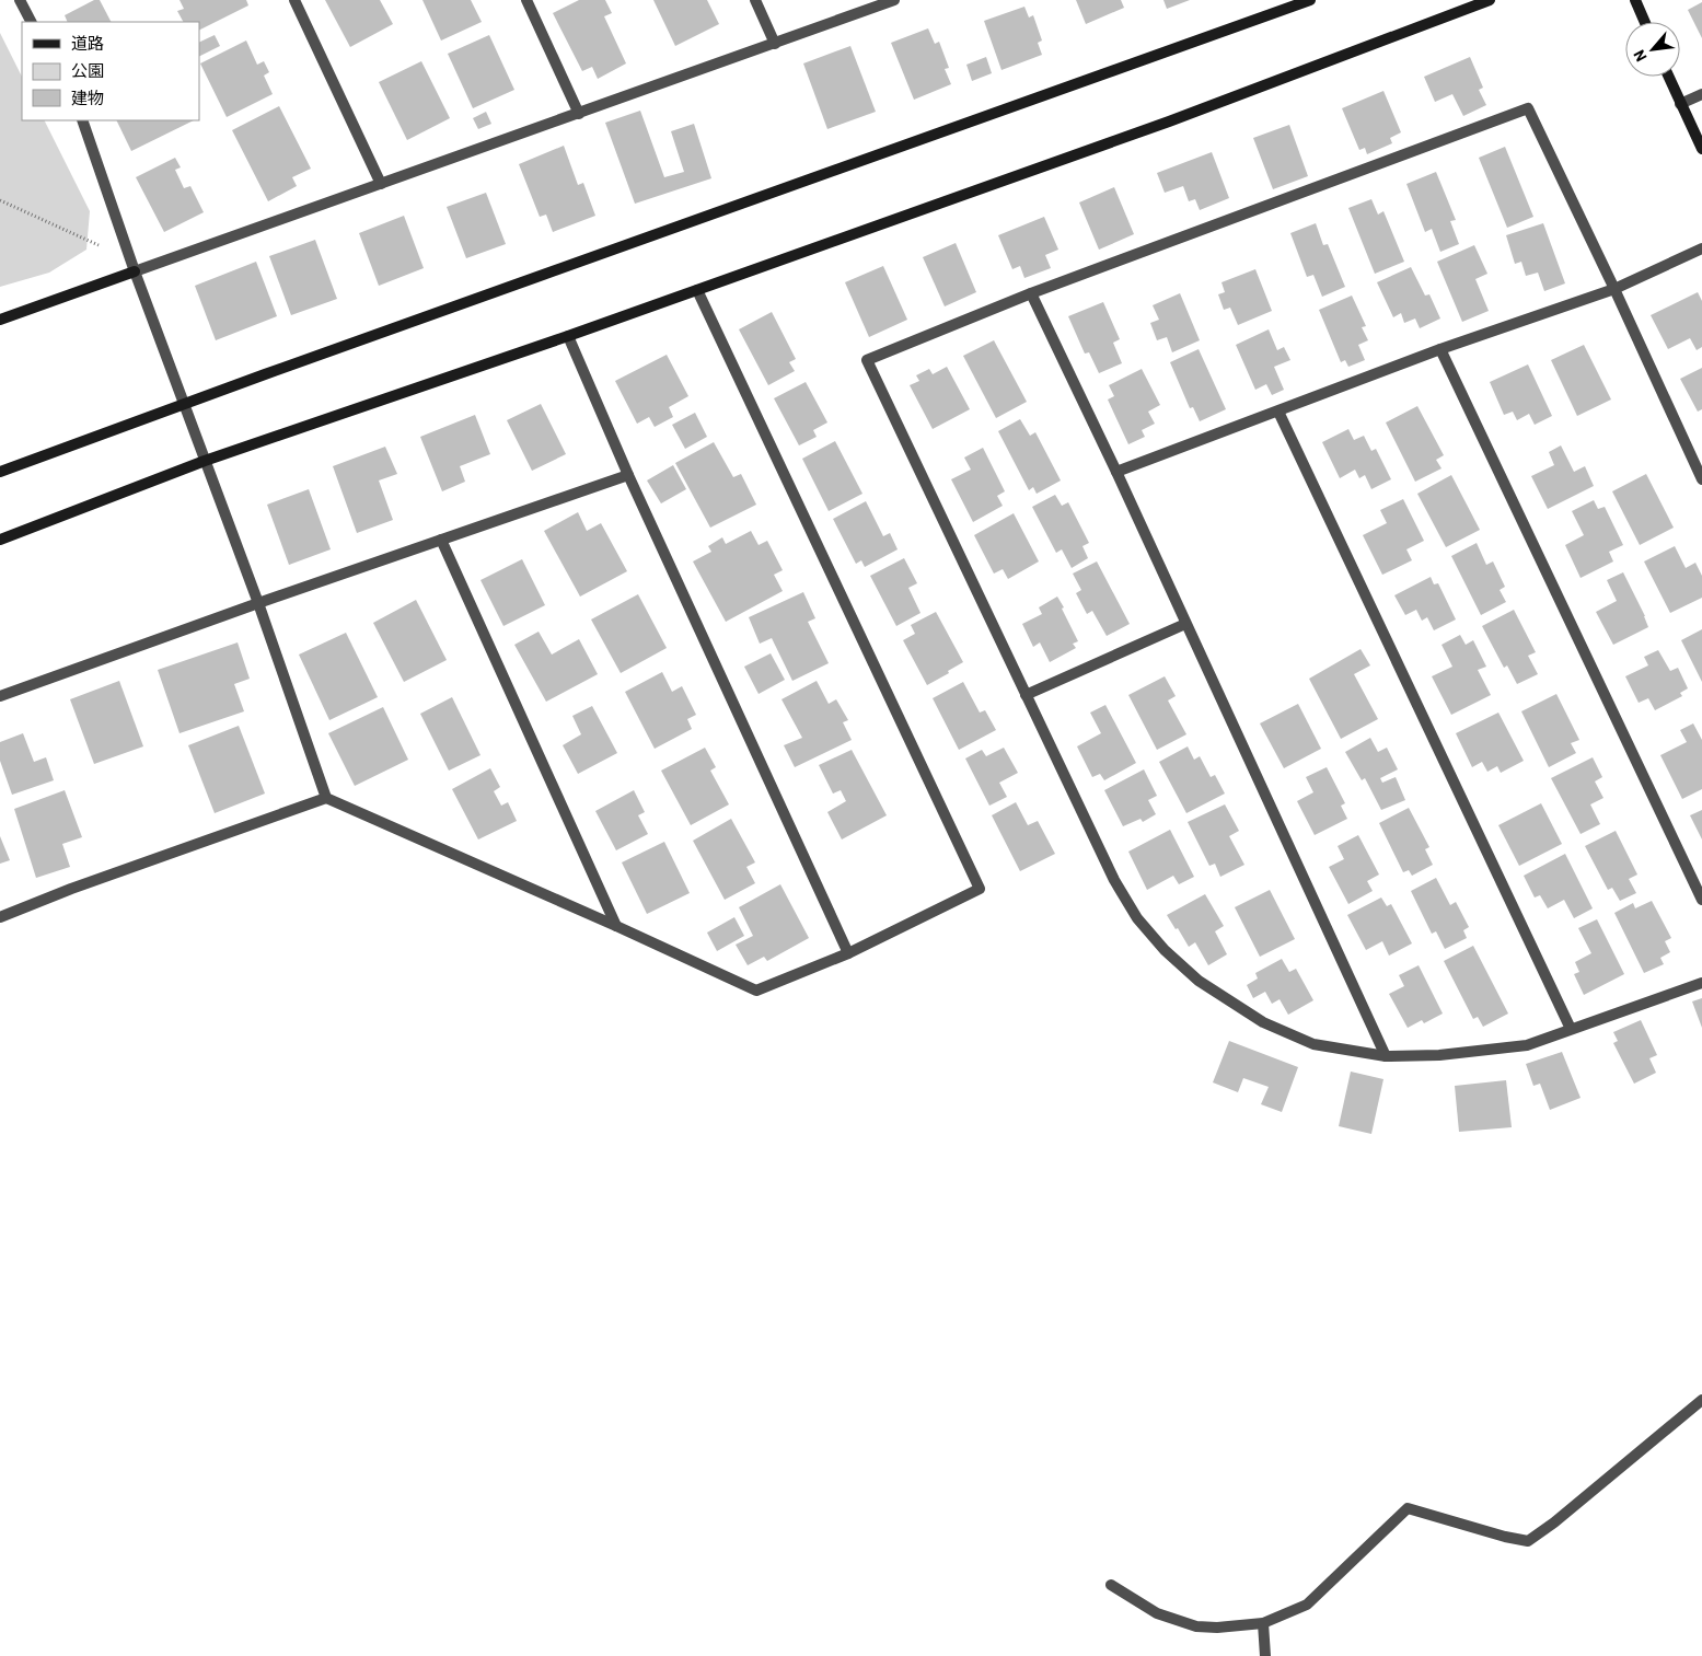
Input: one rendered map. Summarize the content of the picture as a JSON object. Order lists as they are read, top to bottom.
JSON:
{
  "legend": ["道路", "公園", "建物"],
  "north": "bottom left"
}
